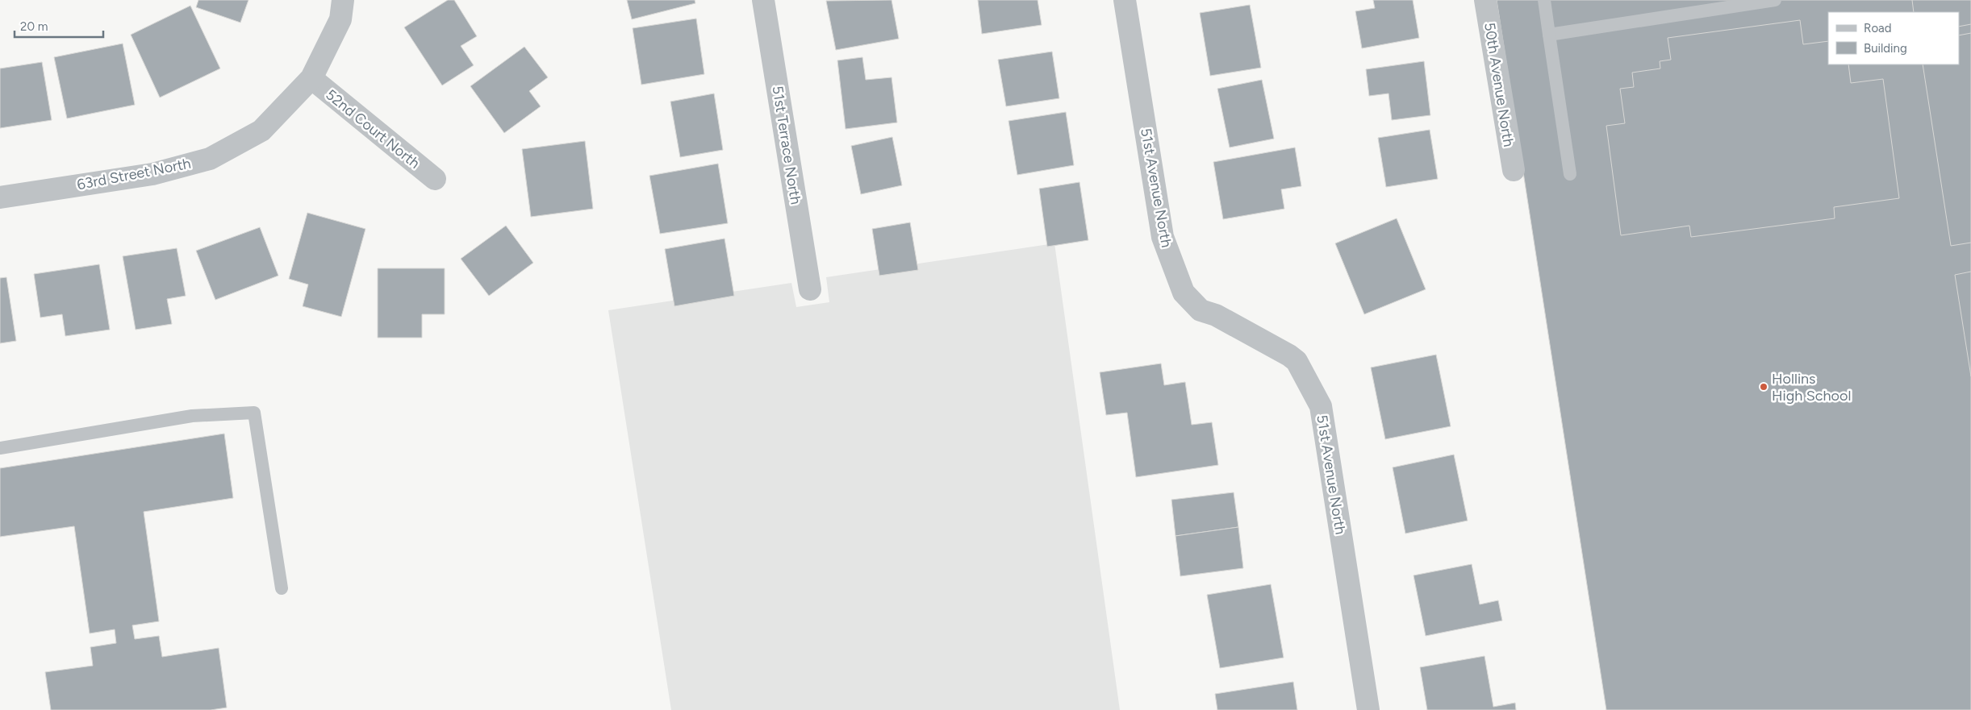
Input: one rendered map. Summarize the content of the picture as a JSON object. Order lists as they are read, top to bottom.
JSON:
{
  "streets": {
    "street": [
      "50th Avenue North",
      "52nd Court North",
      "51st Terrace North",
      "63rd Street North",
      "51st Avenue North"
    ]
  },
  "crossings": [
    ["52nd Court North", "63rd Street North"]
  ],
  "places": ["Hollins High School"],
  "legend": ["Road", "Building"],
  "scale_bar": "20 m"
}
